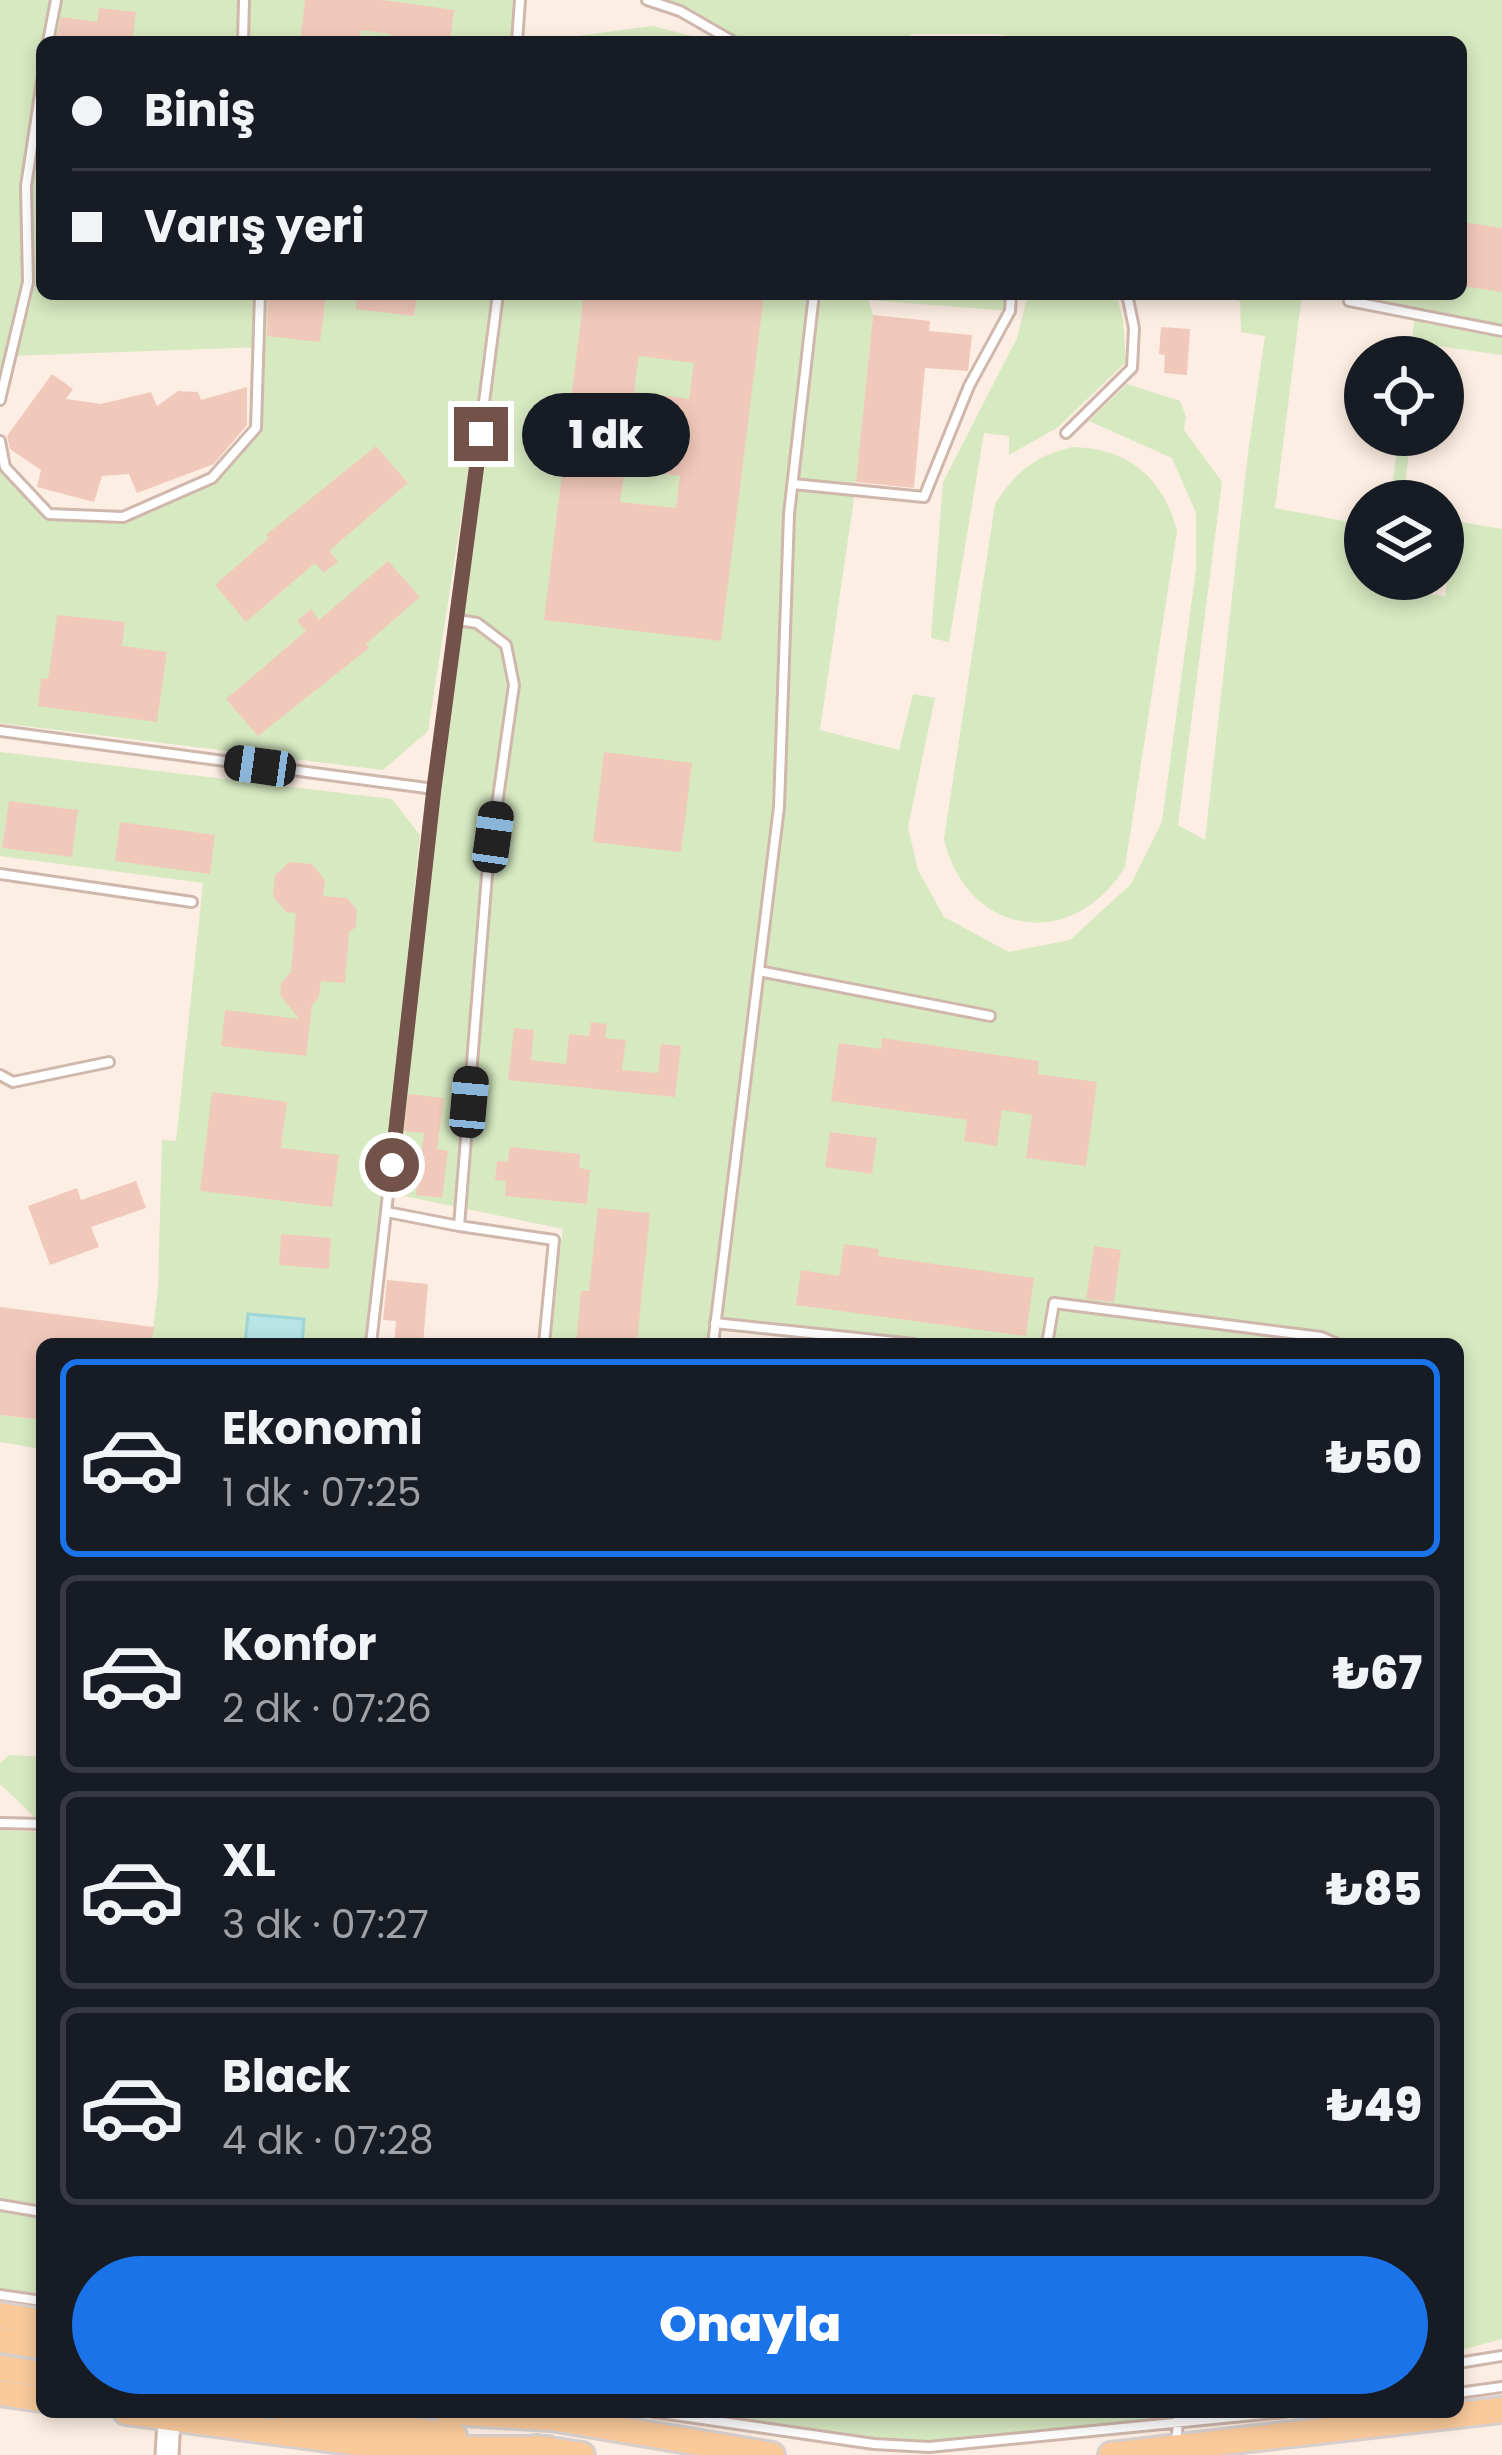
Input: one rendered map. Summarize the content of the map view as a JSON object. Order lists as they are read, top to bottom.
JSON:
{
  "page": {
    "banner": ["Biniş", "Varış yeri"],
    "bubble": "1 dk",
    "list": [
      {
        "name": "Ekonomi",
        "note": "1 dk · 07:25",
        "value": "₺50"
      },
      {
        "name": "Konfor",
        "note": "2 dk · 07:26",
        "value": "₺67"
      },
      {
        "name": "XL",
        "note": "3 dk · 07:27",
        "value": "₺85"
      },
      {
        "name": "Black",
        "note": "4 dk · 07:28",
        "value": "₺49"
      }
    ],
    "buttons": "Onayla"
  }
}
